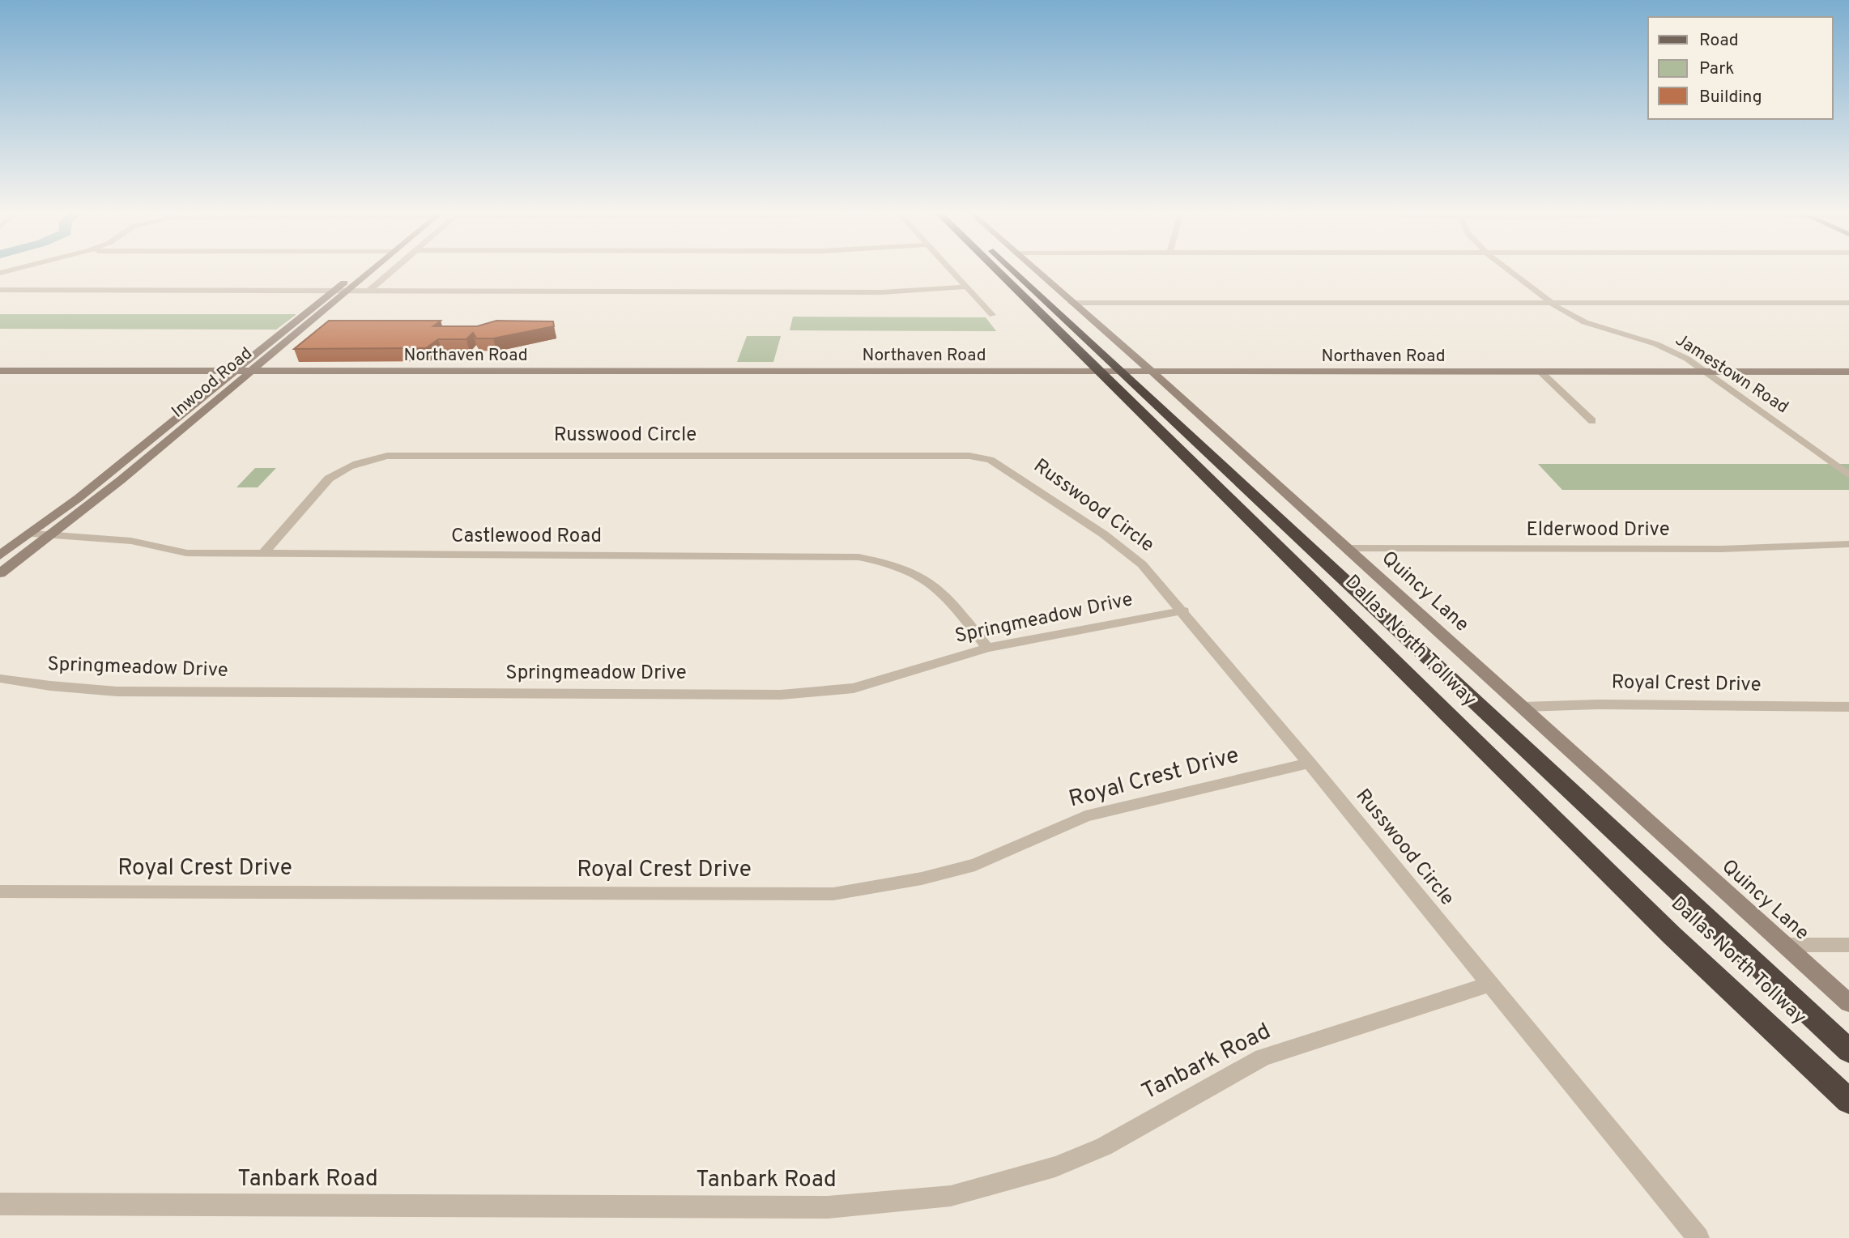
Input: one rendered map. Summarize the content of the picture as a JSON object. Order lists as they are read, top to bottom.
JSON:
{
  "streets": {
    "highway": ["Dallas North Tollway"],
    "street": [
      "Northaven Road",
      "Jamestown Road",
      "Inwood Road",
      "Russwood Circle",
      "Elderwood Drive",
      "Castlewood Road",
      "Quincy Lane",
      "Springmeadow Drive",
      "Royal Crest Drive",
      "Tanbark Road"
    ]
  },
  "crossings": [
    ["Northaven Road", "Jamestown Road"],
    ["Northaven Road", "Inwood Road"],
    ["Northaven Road", "Quincy Lane"],
    ["Inwood Road", "Castlewood Road"],
    ["Russwood Circle", "Castlewood Road"],
    ["Russwood Circle", "Springmeadow Drive"],
    ["Russwood Circle", "Royal Crest Drive"],
    ["Russwood Circle", "Tanbark Road"],
    ["Elderwood Drive", "Quincy Lane"],
    ["Castlewood Road", "Springmeadow Drive"],
    ["Quincy Lane", "Royal Crest Drive"]
  ],
  "legend": ["Road", "Park", "Building"]
}
